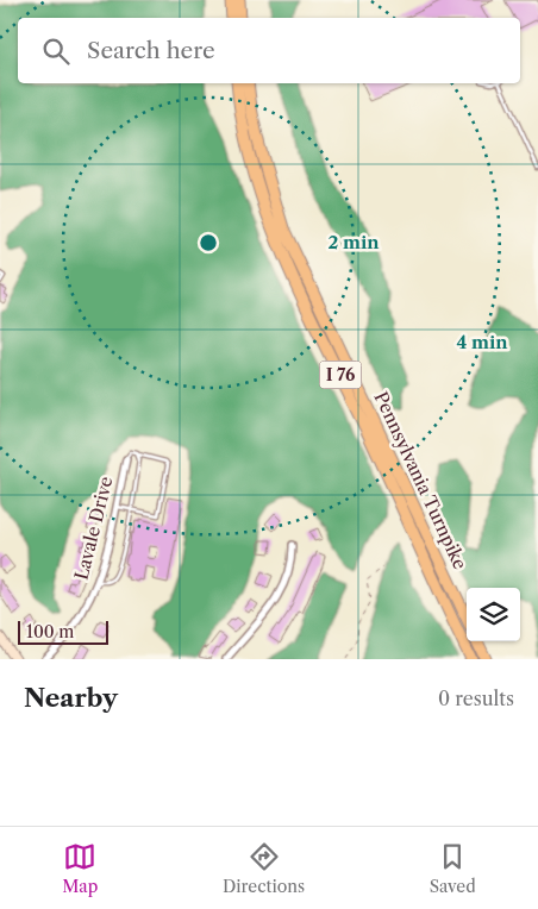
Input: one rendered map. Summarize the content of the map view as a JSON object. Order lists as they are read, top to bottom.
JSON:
{
  "streets": {
    "highway": ["I 76", "Pennsylvania Turnpike"],
    "street": ["Lavale Drive"]
  },
  "scale_bar": "100 m",
  "page": {
    "search": "Search here",
    "scale": "100 m",
    "heading": ["Nearby", "0 results"],
    "nav": ["Map", "Directions", "Saved"]
  },
  "rings": ["2 min", "4 min"]
}
